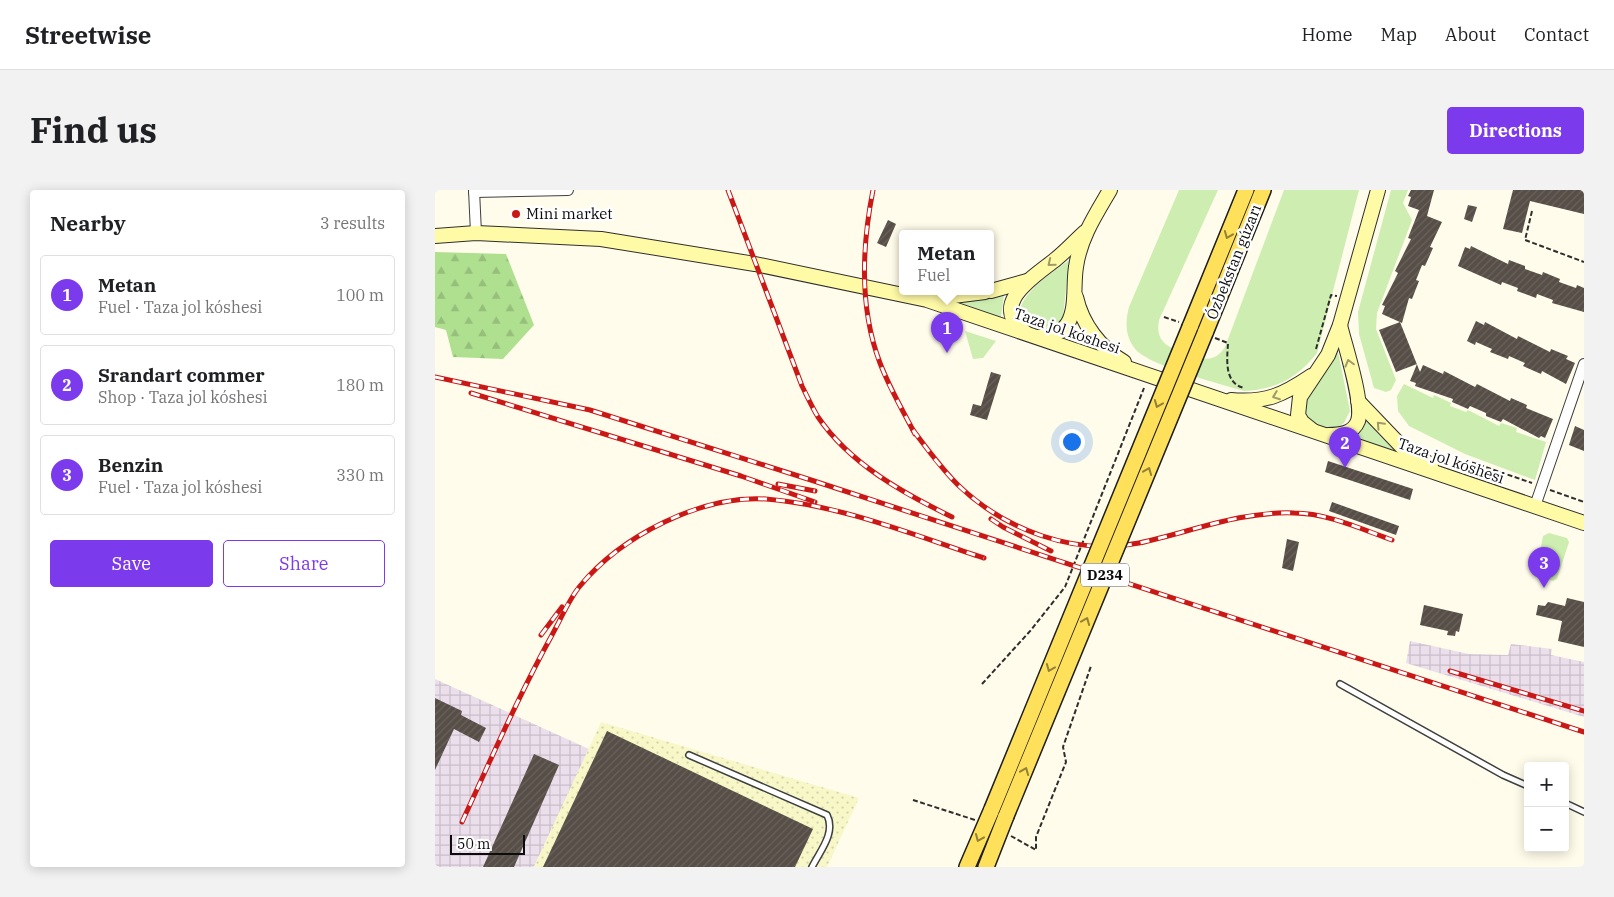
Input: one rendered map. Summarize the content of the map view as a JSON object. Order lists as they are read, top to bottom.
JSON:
{
  "streets": {
    "main road": ["Ózbekstan gúzarı", "Taza jol kóshesi", "D234"]
  },
  "crossings": [
    ["Ózbekstan gúzarı", "D234"]
  ],
  "places": ["Mini market"],
  "scale_bar": "50 m",
  "page": {
    "header": "Streetwise",
    "nav": [
      "Home",
      "Map",
      "About",
      "Contact"
    ],
    "title": "Find us",
    "buttons": [
      "Directions",
      ["Save", "Share"]
    ],
    "heading": ["Nearby", "3 results"],
    "popup": ["Metan", "Fuel"],
    "list": [
      {
        "mark": "1",
        "name": "Metan",
        "note": "Fuel · Taza jol kóshesi",
        "value": "100 m"
      },
      {
        "mark": "2",
        "name": "Srandart commer",
        "note": "Shop · Taza jol kóshesi",
        "value": "180 m"
      },
      {
        "mark": "3",
        "name": "Benzin",
        "note": "Fuel · Taza jol kóshesi",
        "value": "330 m"
      }
    ],
    "pins": ["1", "2", "3"],
    "map_buttons": ["+", "−"],
    "scale": "50 m"
  }
}
